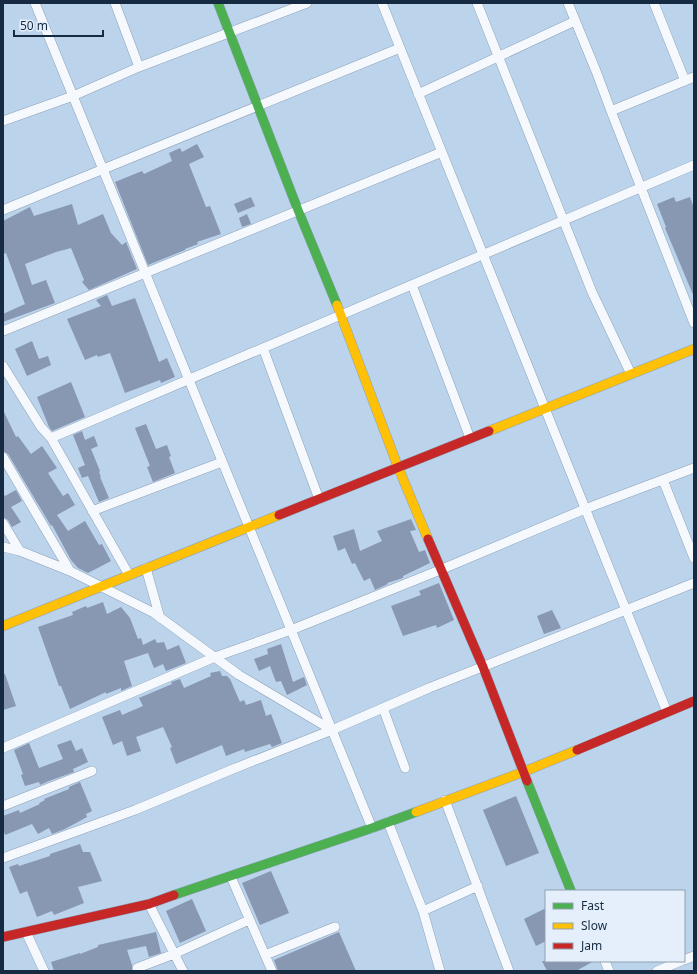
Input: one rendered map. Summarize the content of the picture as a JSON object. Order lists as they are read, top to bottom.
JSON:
{
  "legend": ["Fast", "Slow", "Jam"],
  "scale_bar": "50 m"
}
